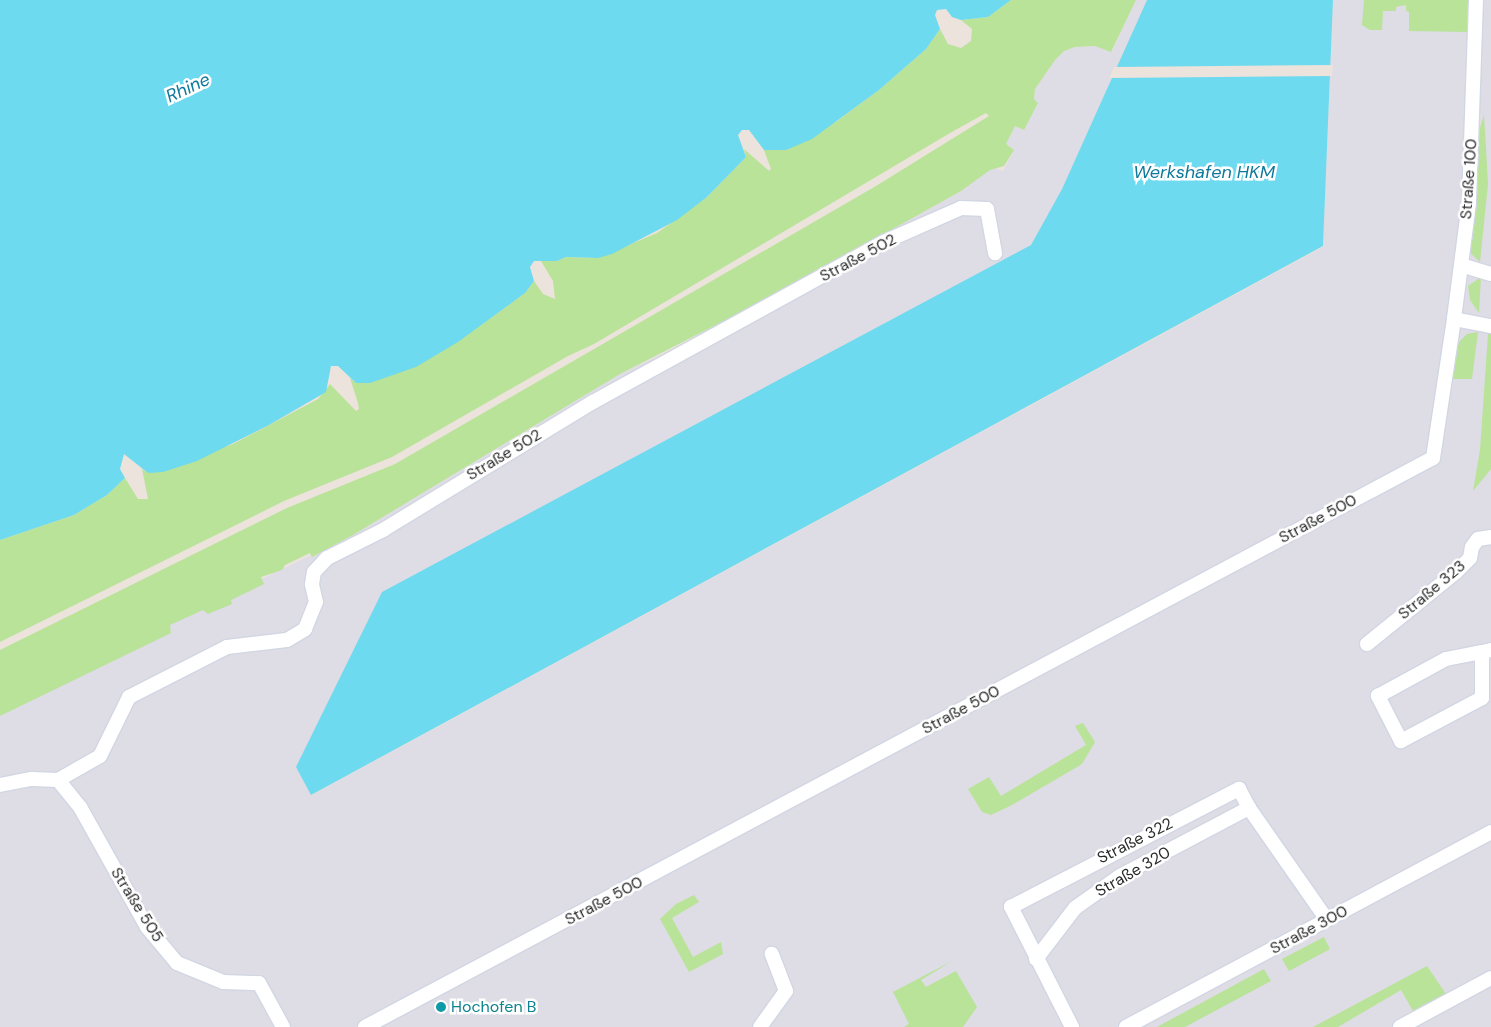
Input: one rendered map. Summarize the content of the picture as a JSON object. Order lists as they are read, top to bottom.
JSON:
{
  "streets": {
    "street": [
      "Straße 100",
      "Straße 502",
      "Straße 500",
      "Straße 323",
      "Straße 322",
      "Straße 320",
      "Straße 505",
      "Straße 300"
    ]
  },
  "crossings": [
    ["Straße 100", "Straße 500"],
    ["Straße 502", "Straße 505"],
    ["Straße 322", "Straße 320"],
    ["Straße 322", "Straße 300"]
  ],
  "water": ["Rhine", "Werkshafen HKM"],
  "places": ["Hochofen B"]
}
